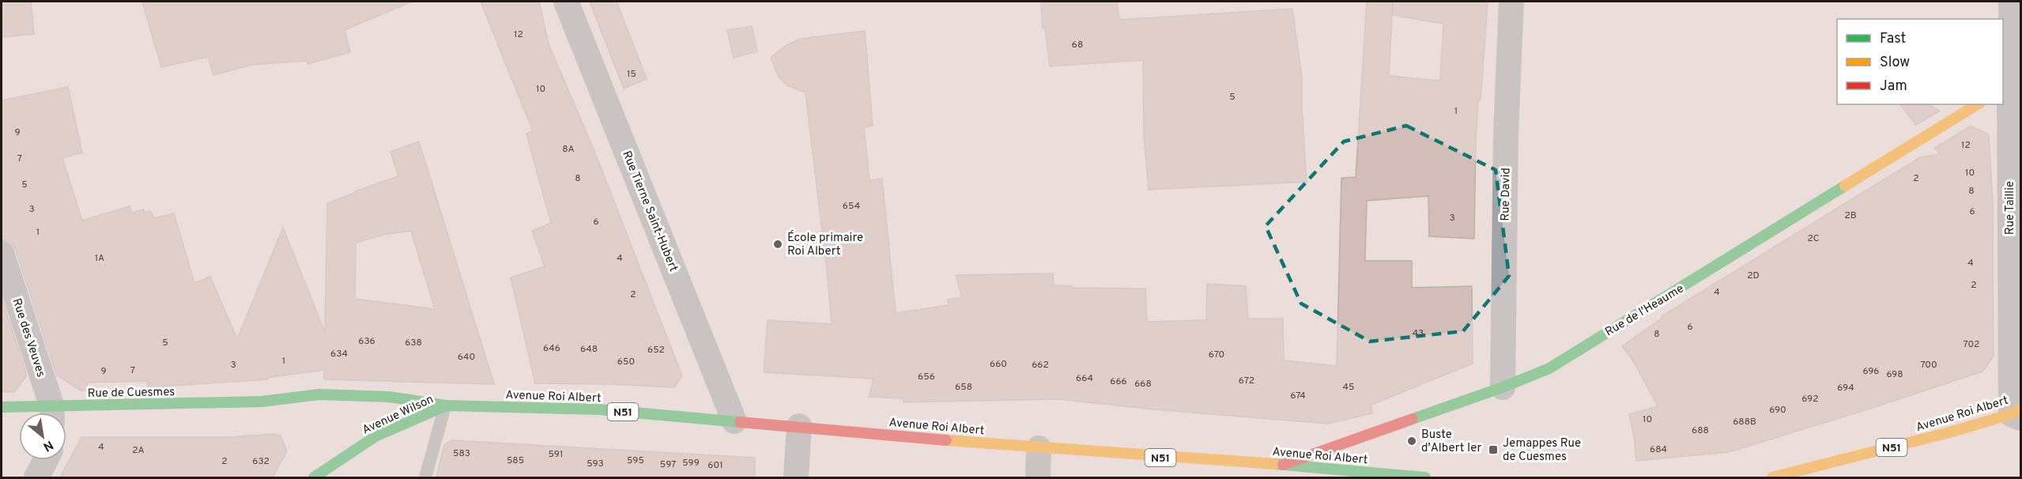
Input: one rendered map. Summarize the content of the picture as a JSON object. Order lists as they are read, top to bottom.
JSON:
{
  "streets": {
    "main road": [
      "Rue de l'Heaume",
      "Rue de Cuesmes",
      "Avenue Roi Albert",
      "N51",
      "Avenue Wilson"
    ],
    "street": [
      "Rue David",
      "Rue Taillie",
      "Rue Tierne Saint-Hubert",
      "Rue des Veuves"
    ]
  },
  "crossings": [
    ["Rue David", "Rue de l'Heaume"],
    ["Rue Taillie", "Avenue Roi Albert"],
    ["Rue Tierne Saint-Hubert", "Avenue Roi Albert"],
    ["Rue de l'Heaume", "Avenue Roi Albert"],
    ["Rue de Cuesmes", "Avenue Roi Albert"],
    ["Rue de Cuesmes", "Avenue Wilson"],
    ["Avenue Roi Albert", "Avenue Wilson"]
  ],
  "places": {
    "other": ["École primaire Roi Albert", "Buste d'Albert Ier"],
    "transit": ["Jemappes Rue de Cuesmes"]
  },
  "house_numbers": [
    "12",
    "68",
    "15",
    "10",
    "5",
    "1",
    "9",
    "12",
    "8A",
    "7",
    "10",
    "8",
    "2",
    "5",
    "8",
    "654",
    "3",
    "6",
    "2B",
    "3",
    "6",
    "1",
    "2C",
    "1A",
    "4",
    "4",
    "2D",
    "2",
    "4",
    "2",
    "6",
    "43",
    "8",
    "636",
    "5",
    "638",
    "702",
    "646",
    "648",
    "652",
    "634",
    "670",
    "640",
    "1",
    "650",
    "660",
    "3",
    "662",
    "700",
    "7",
    "9",
    "696",
    "698",
    "656",
    "664",
    "672",
    "666",
    "668",
    "658",
    "45",
    "694",
    "674",
    "692",
    "690",
    "10",
    "688B",
    "688",
    "4",
    "684",
    "2A",
    "583",
    "591",
    "585",
    "595",
    "2",
    "632",
    "599",
    "593",
    "597",
    "601"
  ],
  "legend": ["Fast", "Slow", "Jam"],
  "north": "bottom right"
}
